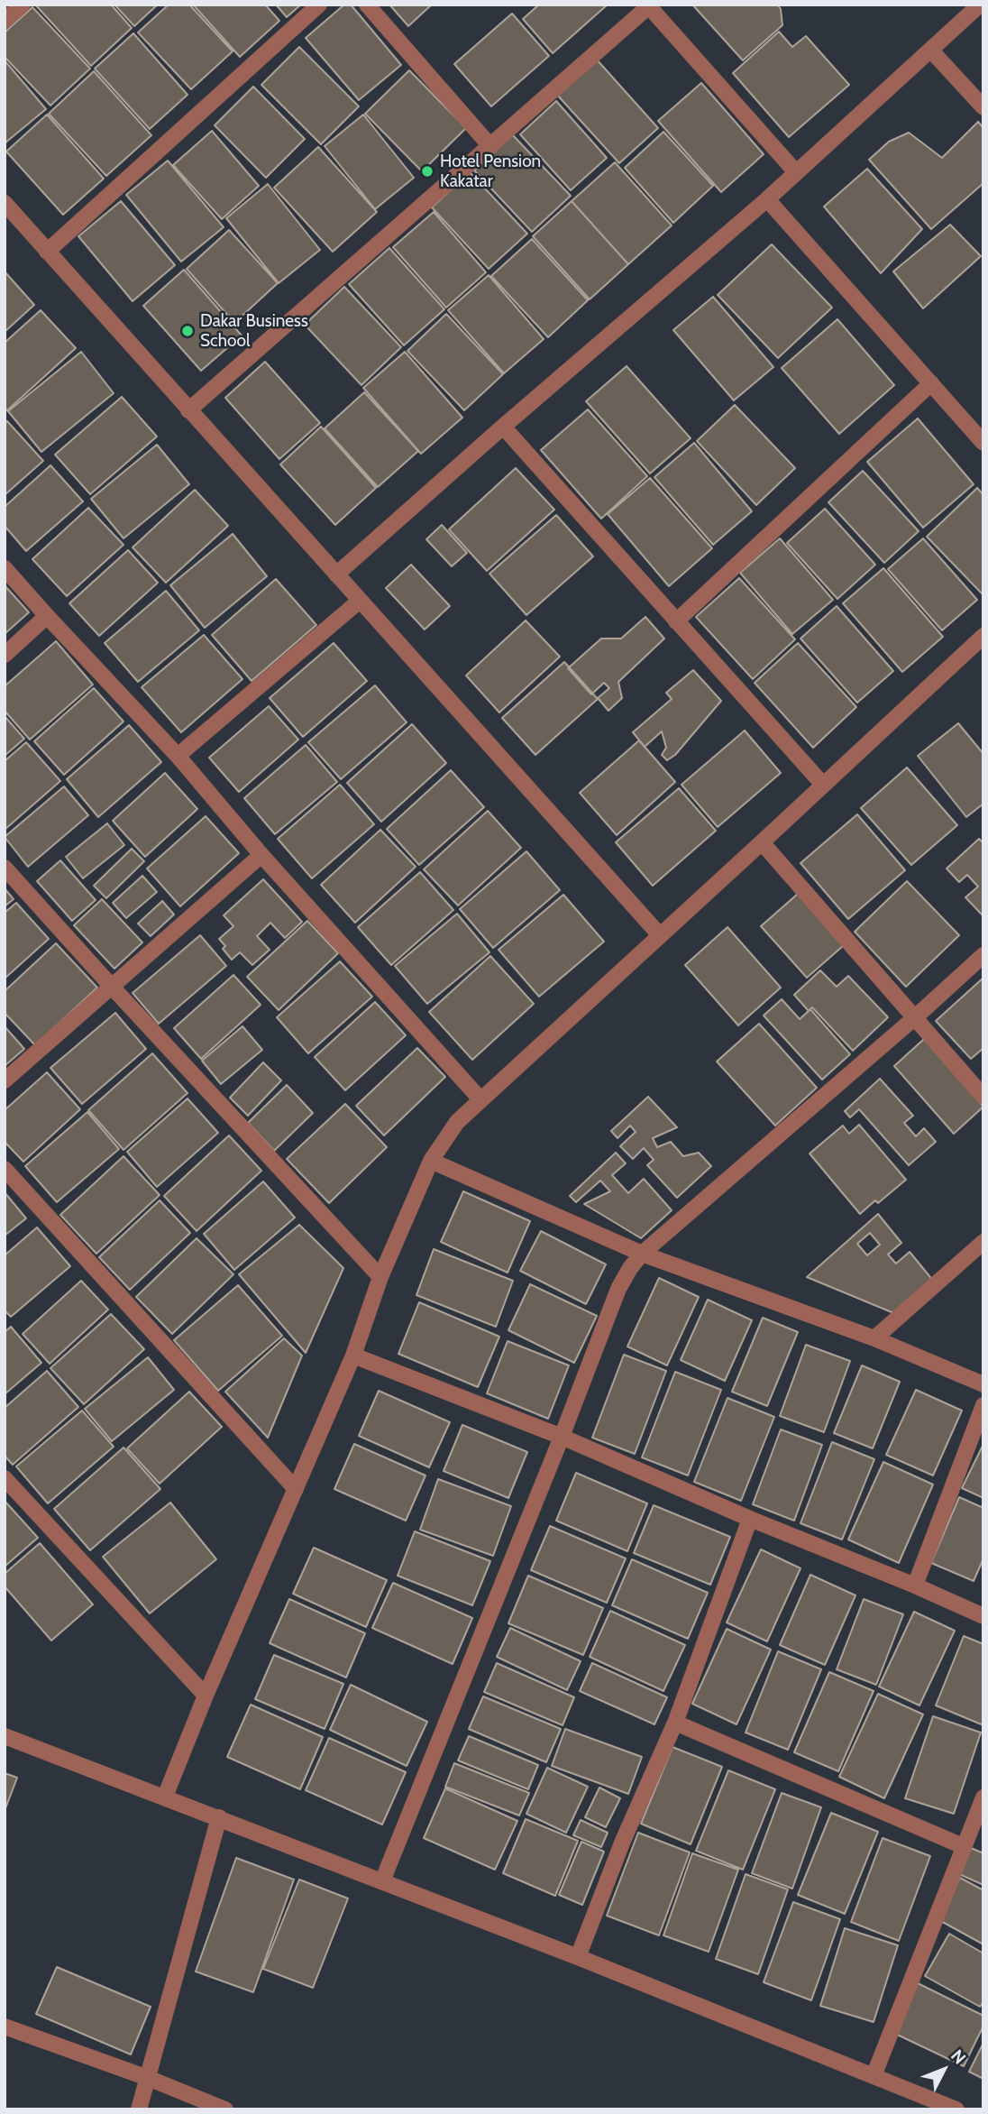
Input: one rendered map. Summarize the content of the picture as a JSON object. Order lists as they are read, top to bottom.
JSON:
{
  "places": ["Hotel Pension Kakatar", "Dakar Business School"],
  "north": "top right"
}
